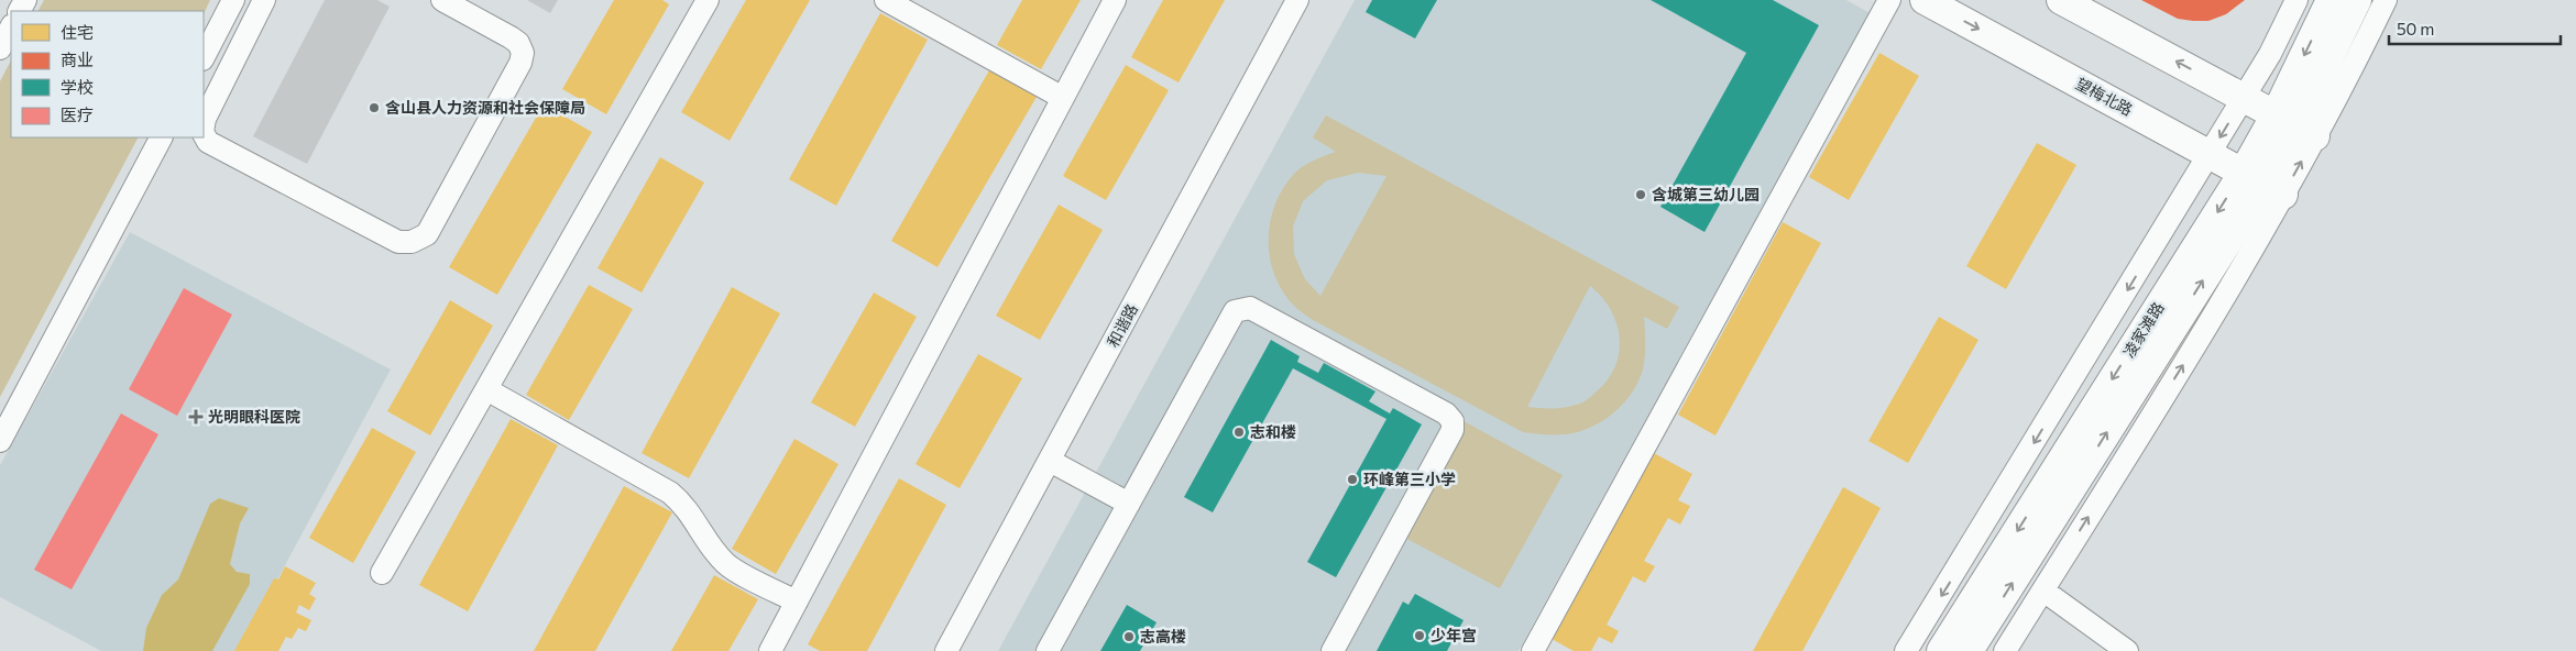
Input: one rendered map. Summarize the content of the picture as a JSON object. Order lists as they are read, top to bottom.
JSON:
{
  "streets": {
    "main road": ["望梅北路", "凌家滩路"],
    "street": ["和谐路"]
  },
  "crossings": [
    ["望梅北路", "凌家滩路"]
  ],
  "places": {
    "other": [
      "含山县人力资源和社会保障局",
      "含城第三幼儿园",
      "志和楼",
      "环峰第三小学",
      "少年宫",
      "志高楼"
    ],
    "health": ["光明眼科医院"]
  },
  "legend": [
    "住宅",
    "商业",
    "学校",
    "医疗"
  ],
  "scale_bar": "50 m"
}
